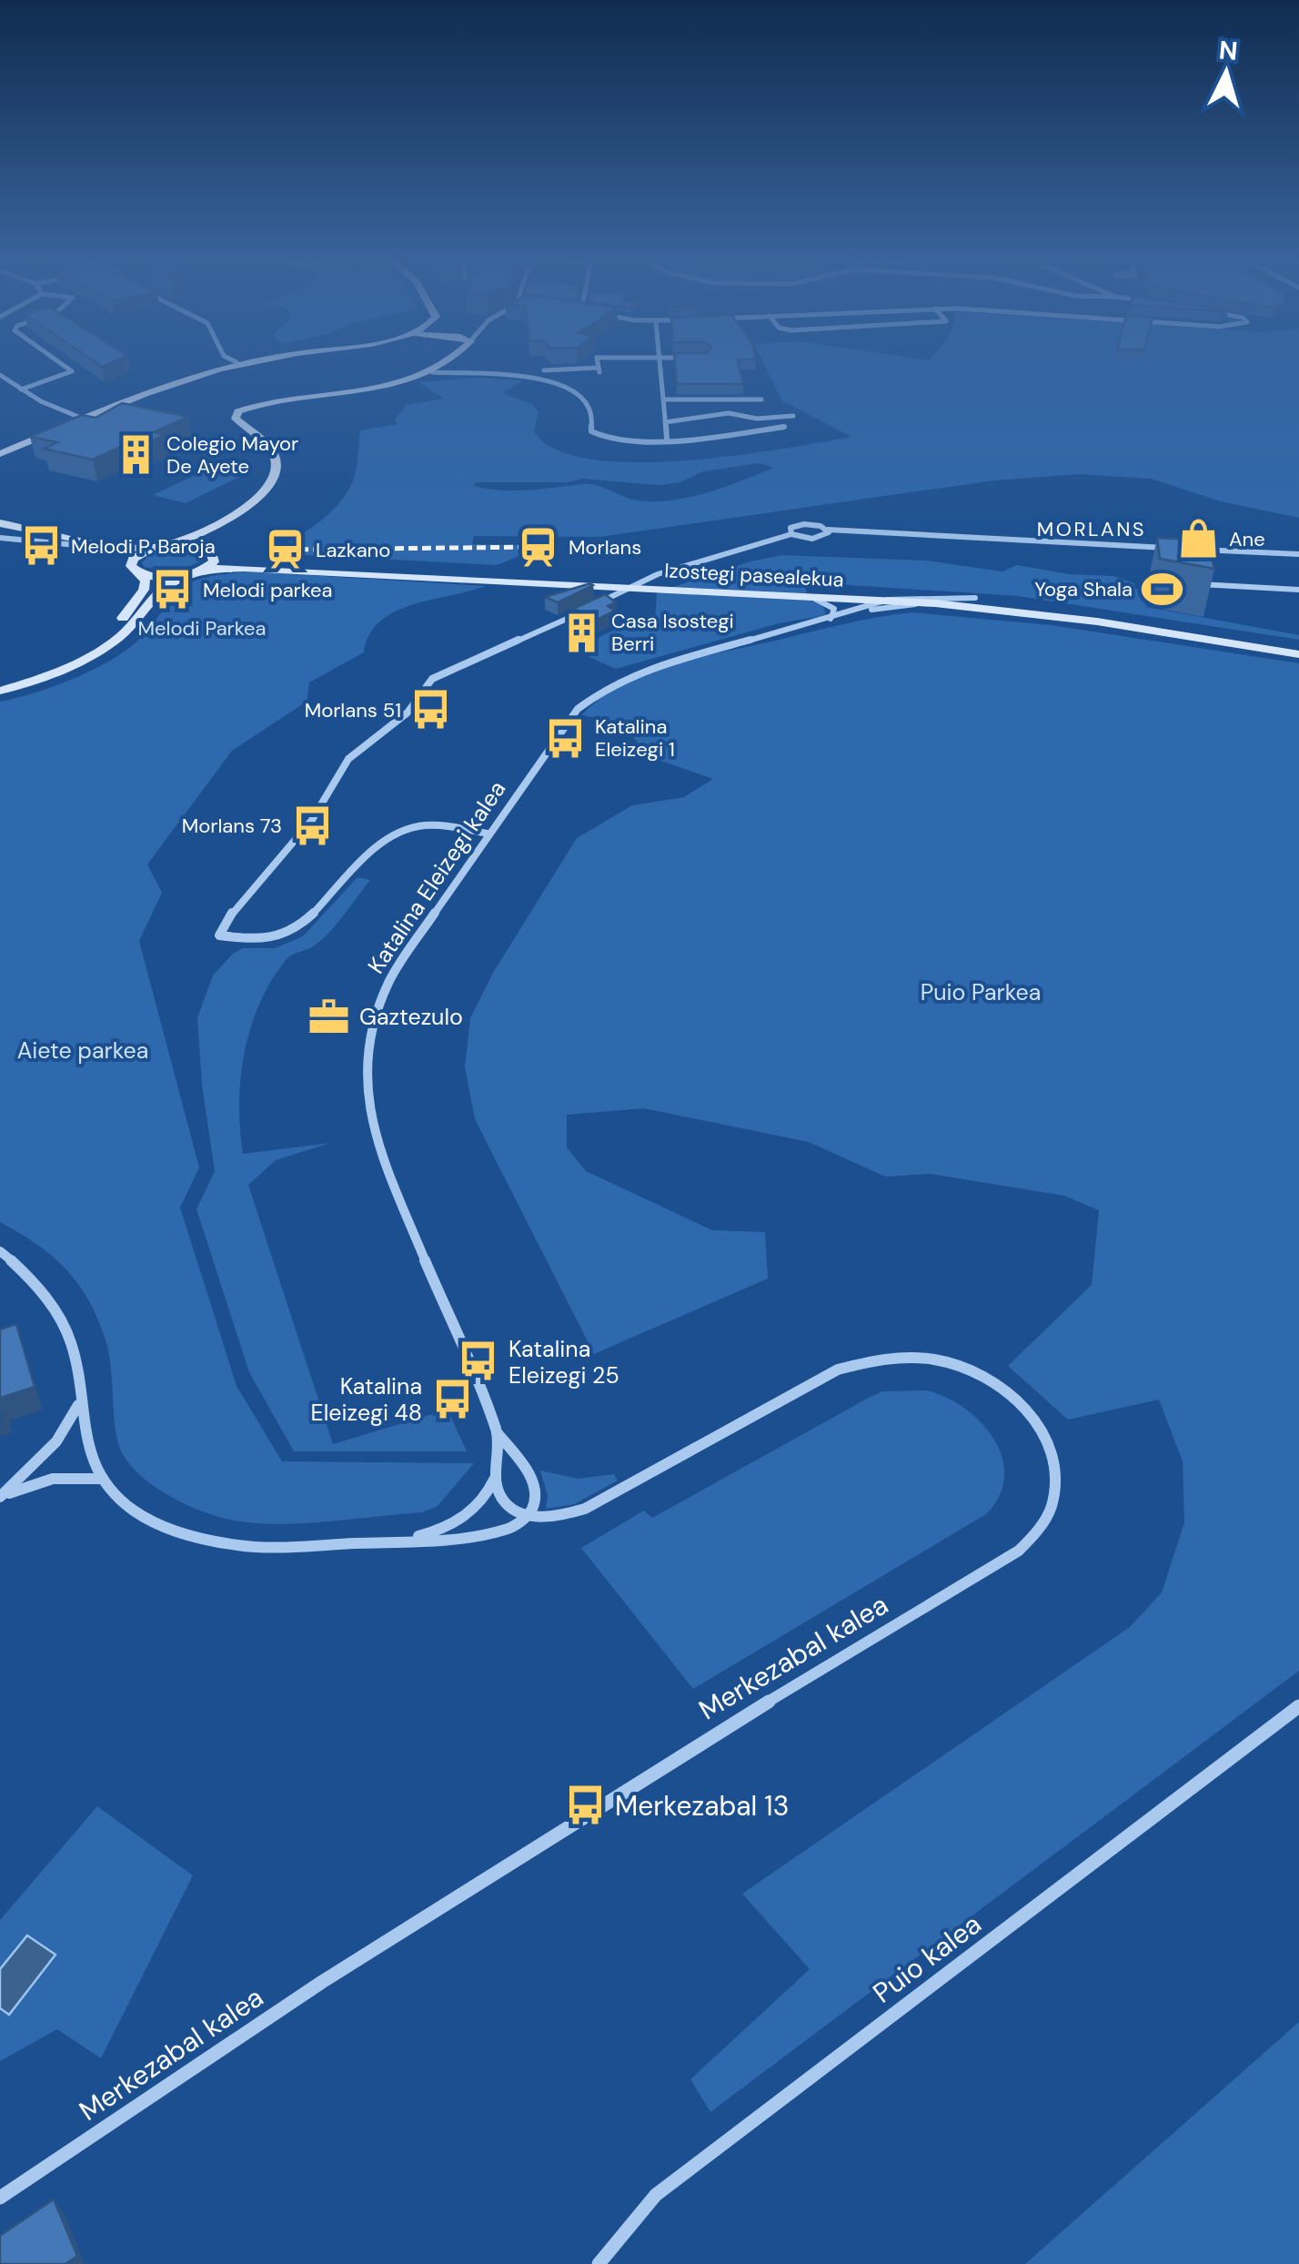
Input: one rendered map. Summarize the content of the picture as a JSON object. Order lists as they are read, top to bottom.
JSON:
{
  "streets": {
    "main road": ["Izostegi pasealekua"],
    "street": ["Katalina Eleizegi kalea", "Merkezabal kalea", "Puio kalea"]
  },
  "crossings": [
    ["Izostegi pasealekua", "Katalina Eleizegi kalea"]
  ],
  "districts": ["MORLANS"],
  "parks": ["Melodi Parkea", "Puio Parkea", "Aiete parkea"],
  "places": {
    "building": ["Colegio Mayor De Ayete", "Casa Isostegi Berri"],
    "shop": ["Ane"],
    "bus stop": [
      "Melodi P. Baroja",
      "Melodi parkea",
      "Morlans 51",
      "Katalina Eleizegi 1",
      "Morlans 73",
      "Katalina Eleizegi 25",
      "Katalina Eleizegi 48",
      "Merkezabal 13"
    ],
    "station": ["Morlans", "Lazkano"],
    "sports": ["Yoga Shala"],
    "office": ["Gaztezulo"]
  },
  "north": "top"
}
